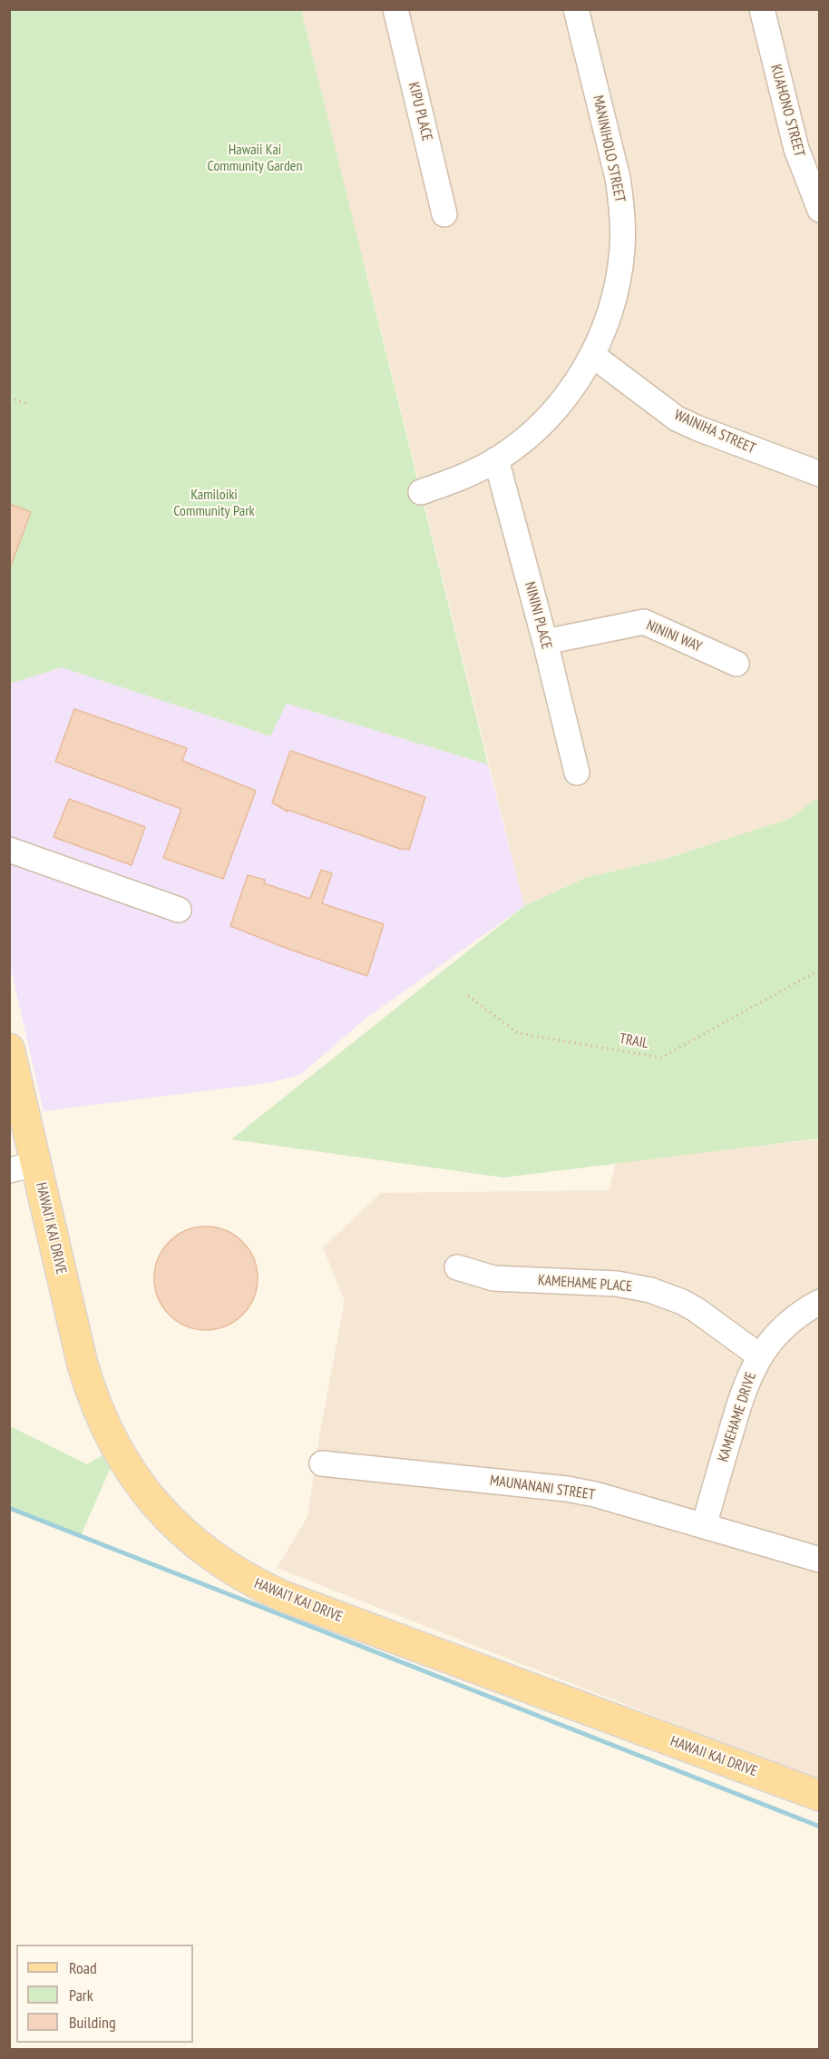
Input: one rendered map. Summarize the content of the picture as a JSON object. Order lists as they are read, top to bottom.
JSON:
{
  "streets": {
    "main road": ["HAWAI’I KAI DRIVE", "HAWAII KAI DRIVE"],
    "street": [
      "KUAHONO STREET",
      "KIPU PLACE",
      "MANINIHOLO STREET",
      "WAINIHA STREET",
      "NININI PLACE",
      "NININI WAY",
      "KAMEHAME PLACE",
      "KAMEHAME DRIVE",
      "MAUNANANI STREET"
    ],
    "path": ["TRAIL"]
  },
  "crossings": [
    ["MANINIHOLO STREET", "WAINIHA STREET"],
    ["MANINIHOLO STREET", "NININI PLACE"],
    ["NININI PLACE", "NININI WAY"],
    ["HAWAI’I KAI DRIVE", "HAWAII KAI DRIVE"],
    ["KAMEHAME PLACE", "KAMEHAME DRIVE"],
    ["KAMEHAME DRIVE", "MAUNANANI STREET"]
  ],
  "parks": ["Hawaii Kai Community Garden", "Kamiloiki Community Park"],
  "legend": ["Road", "Park", "Building"]
}
